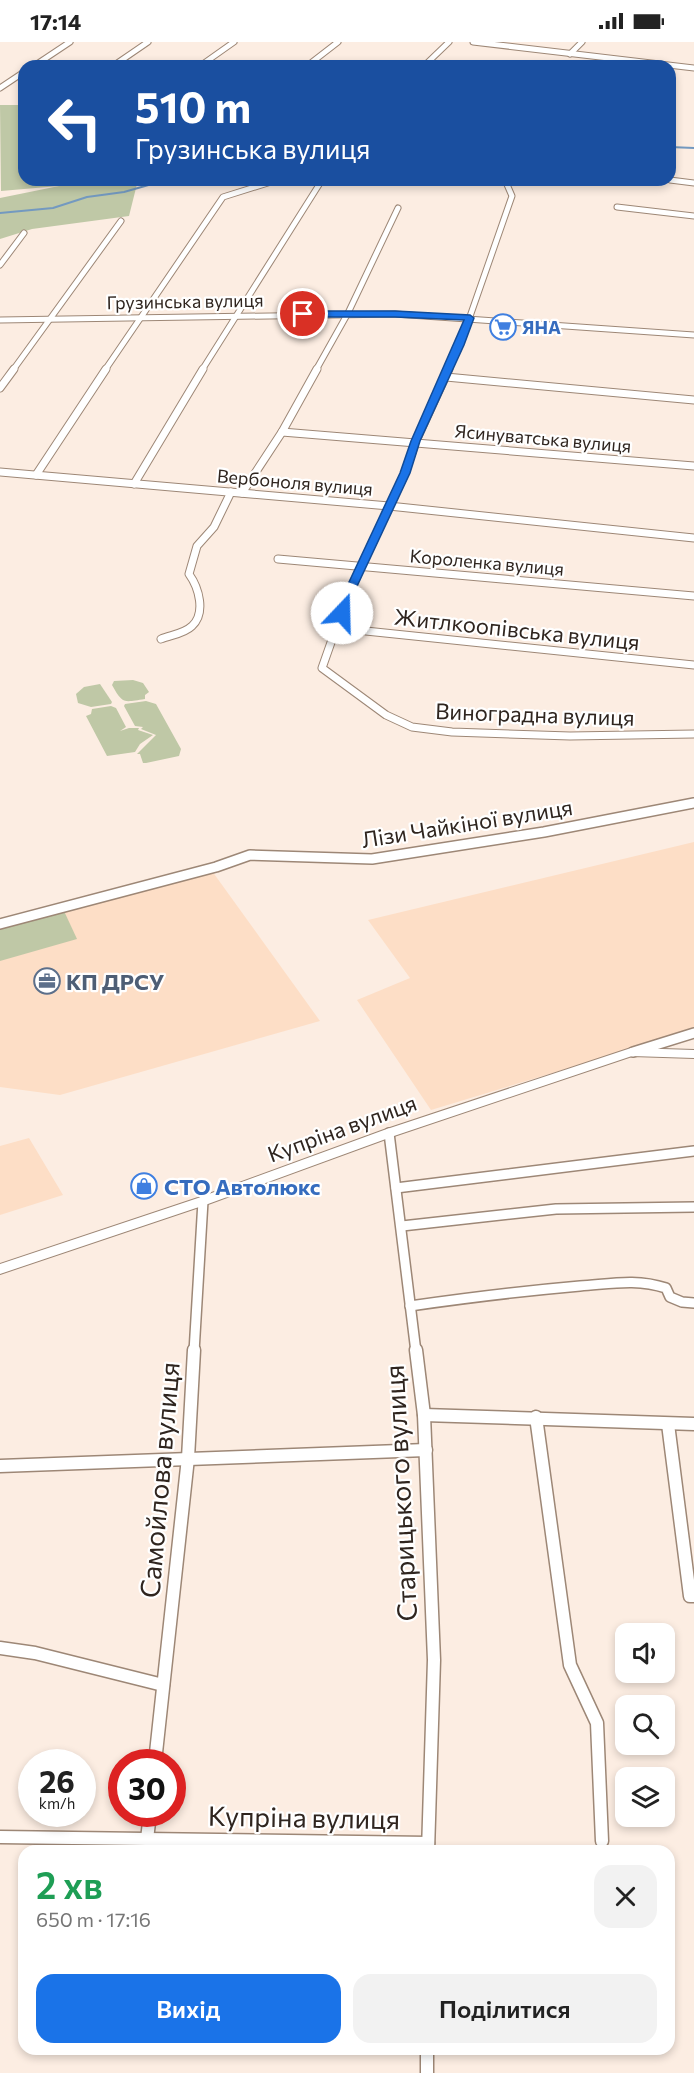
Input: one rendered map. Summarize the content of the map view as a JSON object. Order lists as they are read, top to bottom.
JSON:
{
  "streets": {
    "main road": ["Купріна вулиця"],
    "street": [
      "Грузинська вулиця",
      "Ясинуватська вулиця",
      "Вербоноля вулиця",
      "Короленка вулиця",
      "Житлкоопівська вулиця",
      "Виноградна вулиця",
      "Лізи Чайкіної вулиця",
      "Самойлова вулиця",
      "Старицького вулиця"
    ]
  },
  "crossings": [
    ["Житлкоопівська вулиця", "Виноградна вулиця"],
    ["Купріна вулиця", "Самойлова вулиця"],
    ["Купріна вулиця", "Старицького вулиця"]
  ],
  "places": {
    "supermarket": ["ЯНА"],
    "office": ["КП ДРСУ"],
    "shop": ["СТО Автолюкс"]
  },
  "page": {
    "status": "17:14",
    "turn": ["510 m", "Грузинська вулиця"],
    "speed": "26 km/h",
    "limit": "30",
    "heading": ["2 хв", "650 m · 17:16"],
    "buttons": ["Вихід", "Поділитися"]
  }
}
